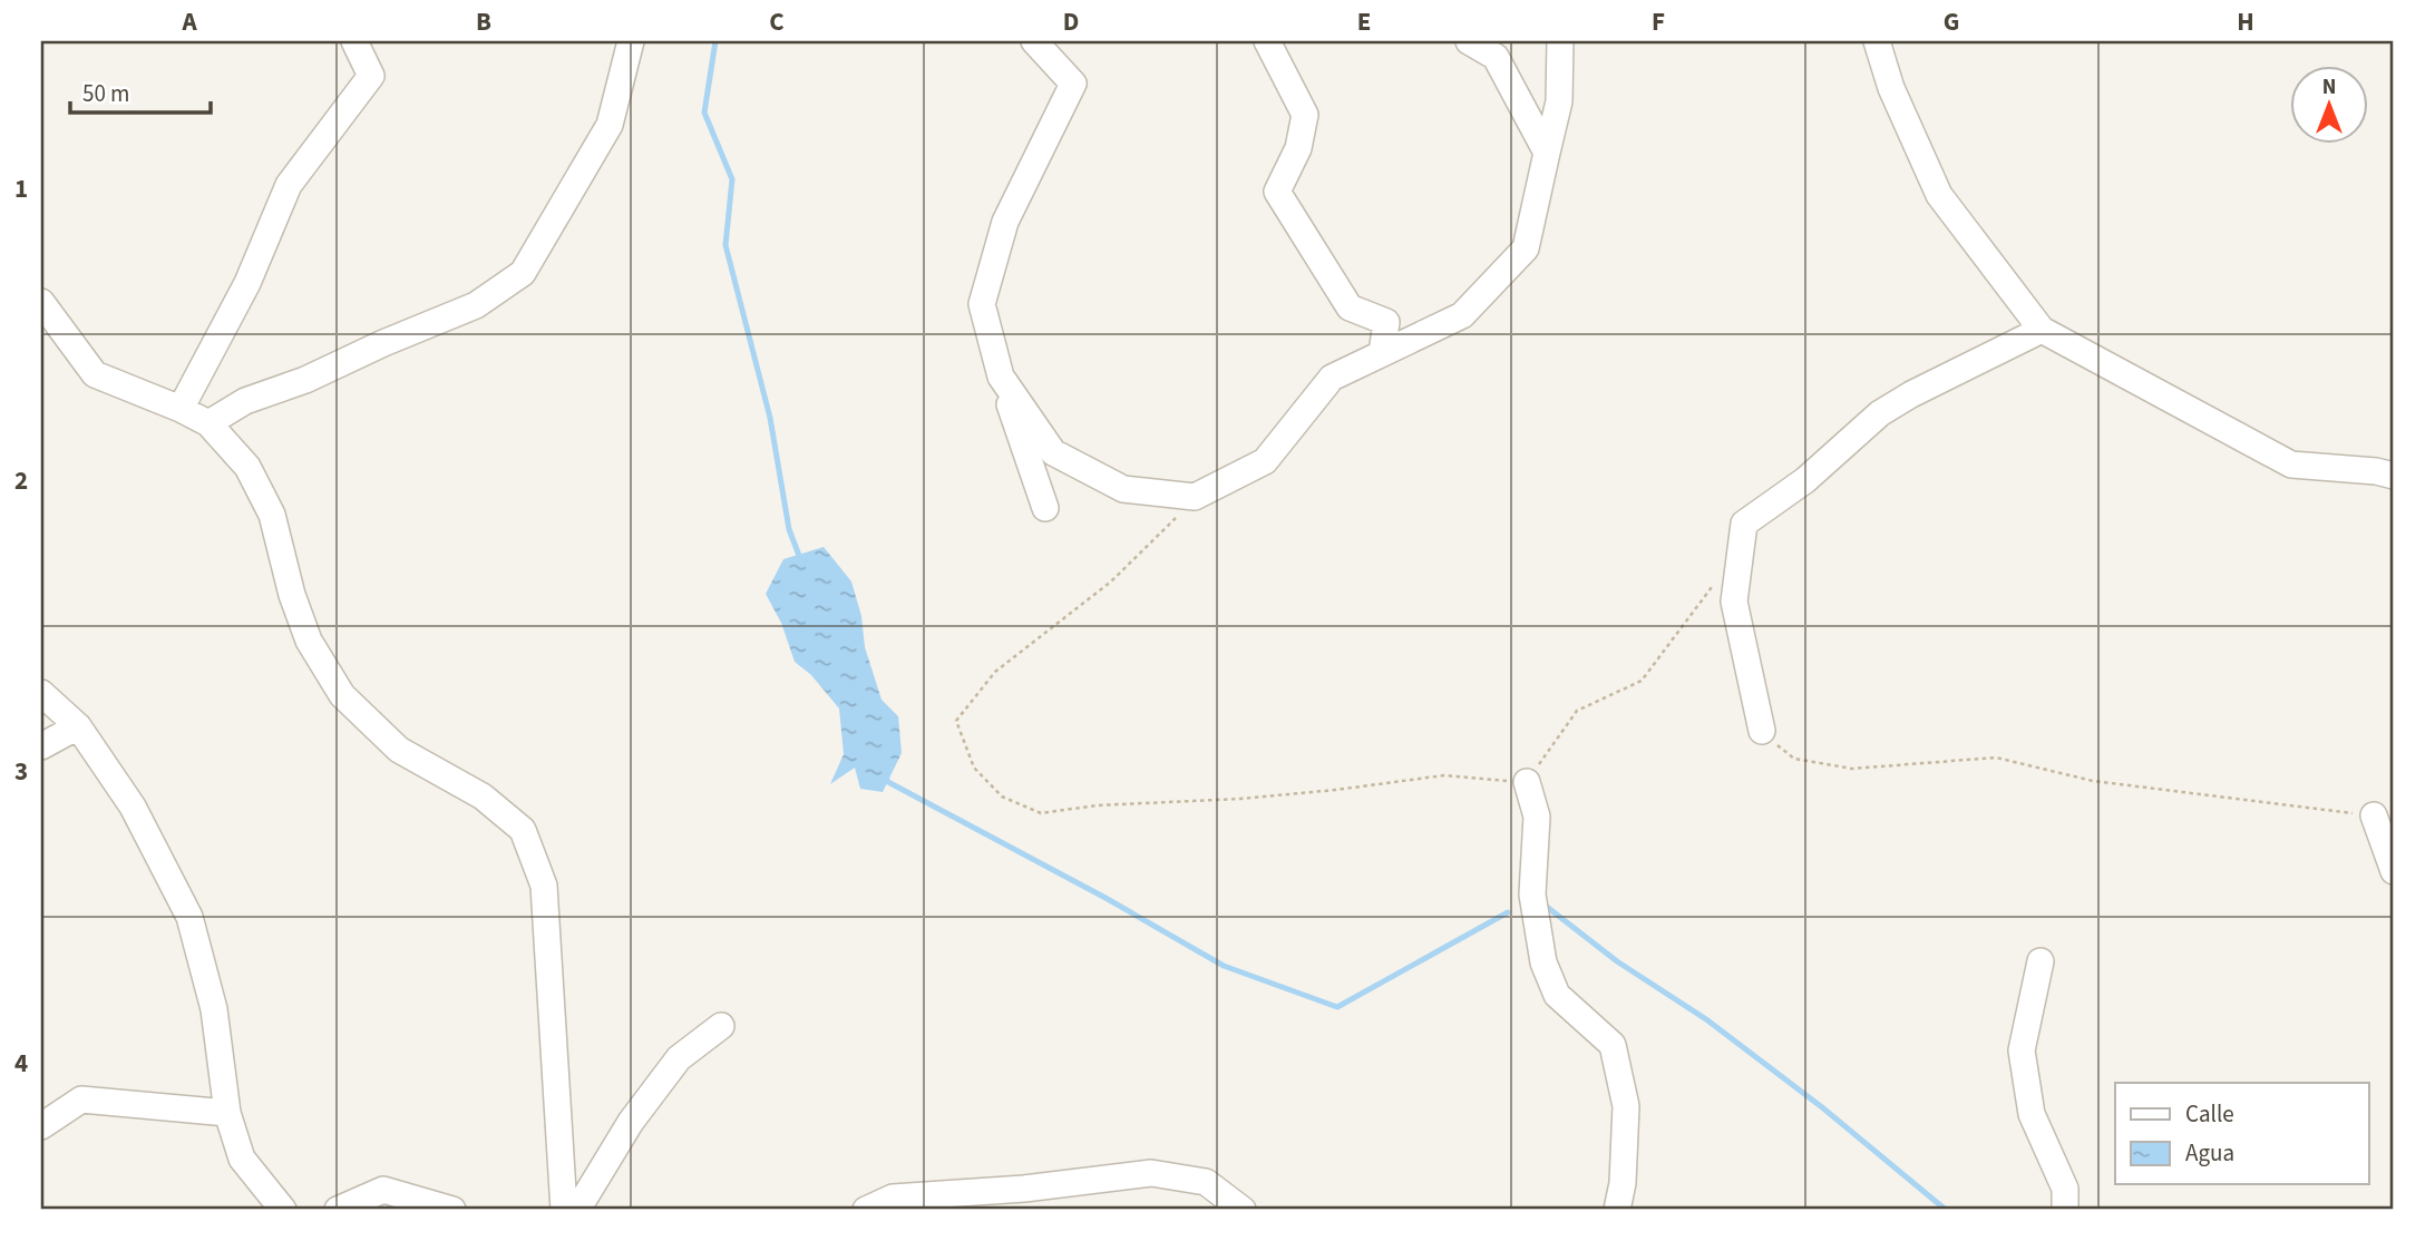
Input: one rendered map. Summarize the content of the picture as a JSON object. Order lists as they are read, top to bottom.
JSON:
{
  "legend": ["Calle", "Agua"],
  "scale_bar": "50 m",
  "north": "top",
  "grid": {
    "columns": [
      "A",
      "B",
      "C",
      "D",
      "E",
      "F",
      "G",
      "H"
    ],
    "rows": [
      "1",
      "2",
      "3",
      "4"
    ]
  }
}
